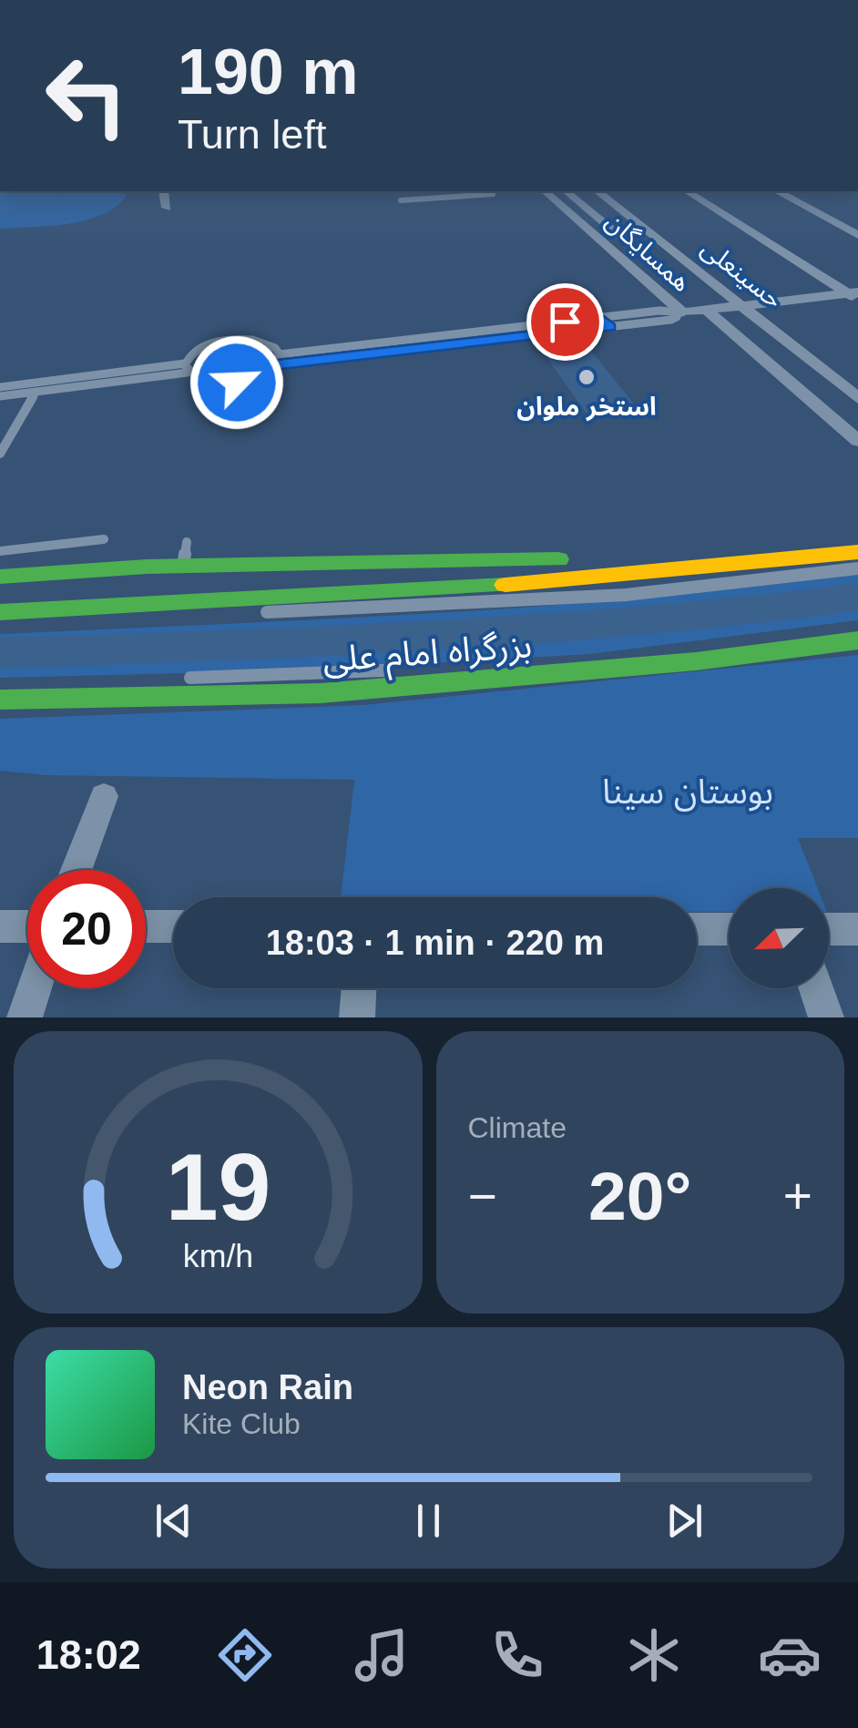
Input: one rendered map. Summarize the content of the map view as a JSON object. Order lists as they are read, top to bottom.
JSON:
{
  "streets": {
    "highway": ["بزرگراه امام علی"],
    "street": ["همسایگان", "حسینعلی"]
  },
  "parks": ["بوستان سینا"],
  "places": ["استخر ملوان"],
  "north": "bottom left",
  "page": {
    "turn": ["190 m", "Turn left"],
    "limit": "20",
    "trip": "18:03 · 1 min · 220 m",
    "tile": "Climate",
    "heat": ["−", "20°", "+"],
    "song": ["Neon Rain", "Kite Club"],
    "tabs": "18:02",
    "gauge": ["19", "km/h"]
  }
}
